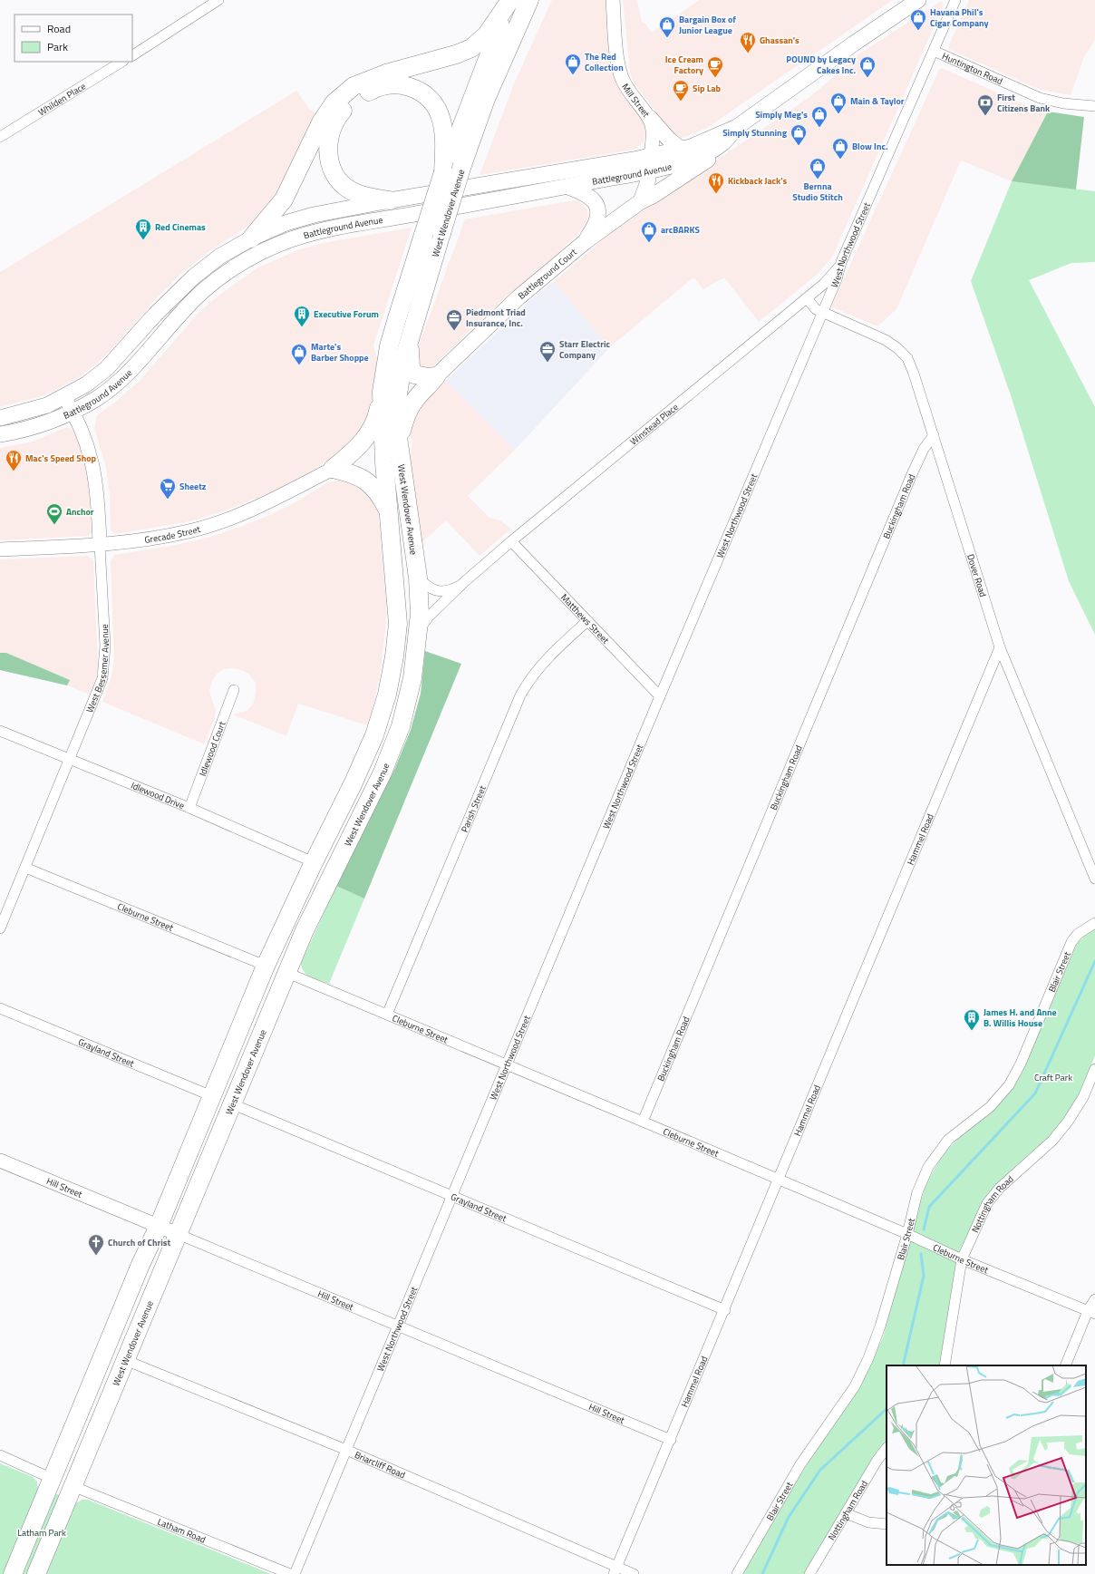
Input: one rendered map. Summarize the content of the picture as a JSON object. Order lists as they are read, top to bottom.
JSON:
{
  "streets": {
    "highway": ["West Wendover Avenue"],
    "main road": ["Battleground Avenue", "Battleground Court"],
    "street": [
      "Huntington Road",
      "Whilden Place",
      "Mill Street",
      "West Northwood Street",
      "Winstead Place",
      "Buckingham Road",
      "Grecade Street",
      "Dover Road",
      "Matthews Street",
      "West Bessemer Avenue",
      "Idlewood Court",
      "Idlewood Drive",
      "Parish Street",
      "Hammel Road",
      "Cleburne Street",
      "Blair Street",
      "Grayland Street",
      "Hill Street",
      "Nottingham Road",
      "Briarcliff Road",
      "Latham Road"
    ]
  },
  "crossings": [
    ["Huntington Road", "West Northwood Street"],
    ["Mill Street", "Battleground Avenue"],
    ["Battleground Avenue", "Battleground Court"],
    ["Battleground Avenue", "West Bessemer Avenue"],
    ["West Wendover Avenue", "Winstead Place"],
    ["West Wendover Avenue", "Idlewood Drive"],
    ["West Wendover Avenue", "Cleburne Street"],
    ["West Wendover Avenue", "Grayland Street"],
    ["West Wendover Avenue", "Hill Street"],
    ["West Wendover Avenue", "Briarcliff Road"],
    ["West Wendover Avenue", "Latham Road"],
    ["West Northwood Street", "Winstead Place"],
    ["West Northwood Street", "Dover Road"],
    ["West Northwood Street", "Matthews Street"],
    ["West Northwood Street", "Cleburne Street"],
    ["West Northwood Street", "Grayland Street"],
    ["West Northwood Street", "Hill Street"],
    ["West Northwood Street", "Briarcliff Road"],
    ["Winstead Place", "Dover Road"],
    ["Winstead Place", "Matthews Street"],
    ["Buckingham Road", "Dover Road"],
    ["Buckingham Road", "Cleburne Street"],
    ["Grecade Street", "West Bessemer Avenue"],
    ["Dover Road", "Hammel Road"],
    ["Matthews Street", "Parish Street"],
    ["West Bessemer Avenue", "Idlewood Drive"],
    ["West Bessemer Avenue", "Cleburne Street"],
    ["Idlewood Court", "Idlewood Drive"],
    ["Parish Street", "Cleburne Street"],
    ["Hammel Road", "Cleburne Street"],
    ["Hammel Road", "Grayland Street"],
    ["Hammel Road", "Hill Street"],
    ["Hammel Road", "Briarcliff Road"],
    ["Cleburne Street", "Blair Street"],
    ["Cleburne Street", "Nottingham Road"]
  ],
  "parks": ["Craft Park", "Latham Park"],
  "places": {
    "shop": [
      "Havana Phil's Cigar Company",
      "Bargain Box of Junior League",
      "The Red Collection",
      "POUND by Legacy Cakes Inc.",
      "Main & Taylor",
      "Simply Meg's",
      "Simply Stunning",
      "Blow Inc.",
      "Bernna Studio Stitch",
      "arcBARKS",
      "Marte's Barber Shoppe"
    ],
    "restaurant": ["Ghassan's", "Kickback Jack's", "Mac's Speed Shop"],
    "cafe": ["Ice Cream Factory", "Sip Lab"],
    "bank": ["First Citizens Bank"],
    "building": ["Red Cinemas", "Executive Forum", "James H. and Anne B. Willis House"],
    "office": ["Piedmont Triad Insurance, Inc.", "Starr Electric Company"],
    "supermarket": ["Sheetz"],
    "sports": ["Anchor"],
    "church": ["Church of Christ"]
  },
  "legend": ["Road", "Park"]
}
